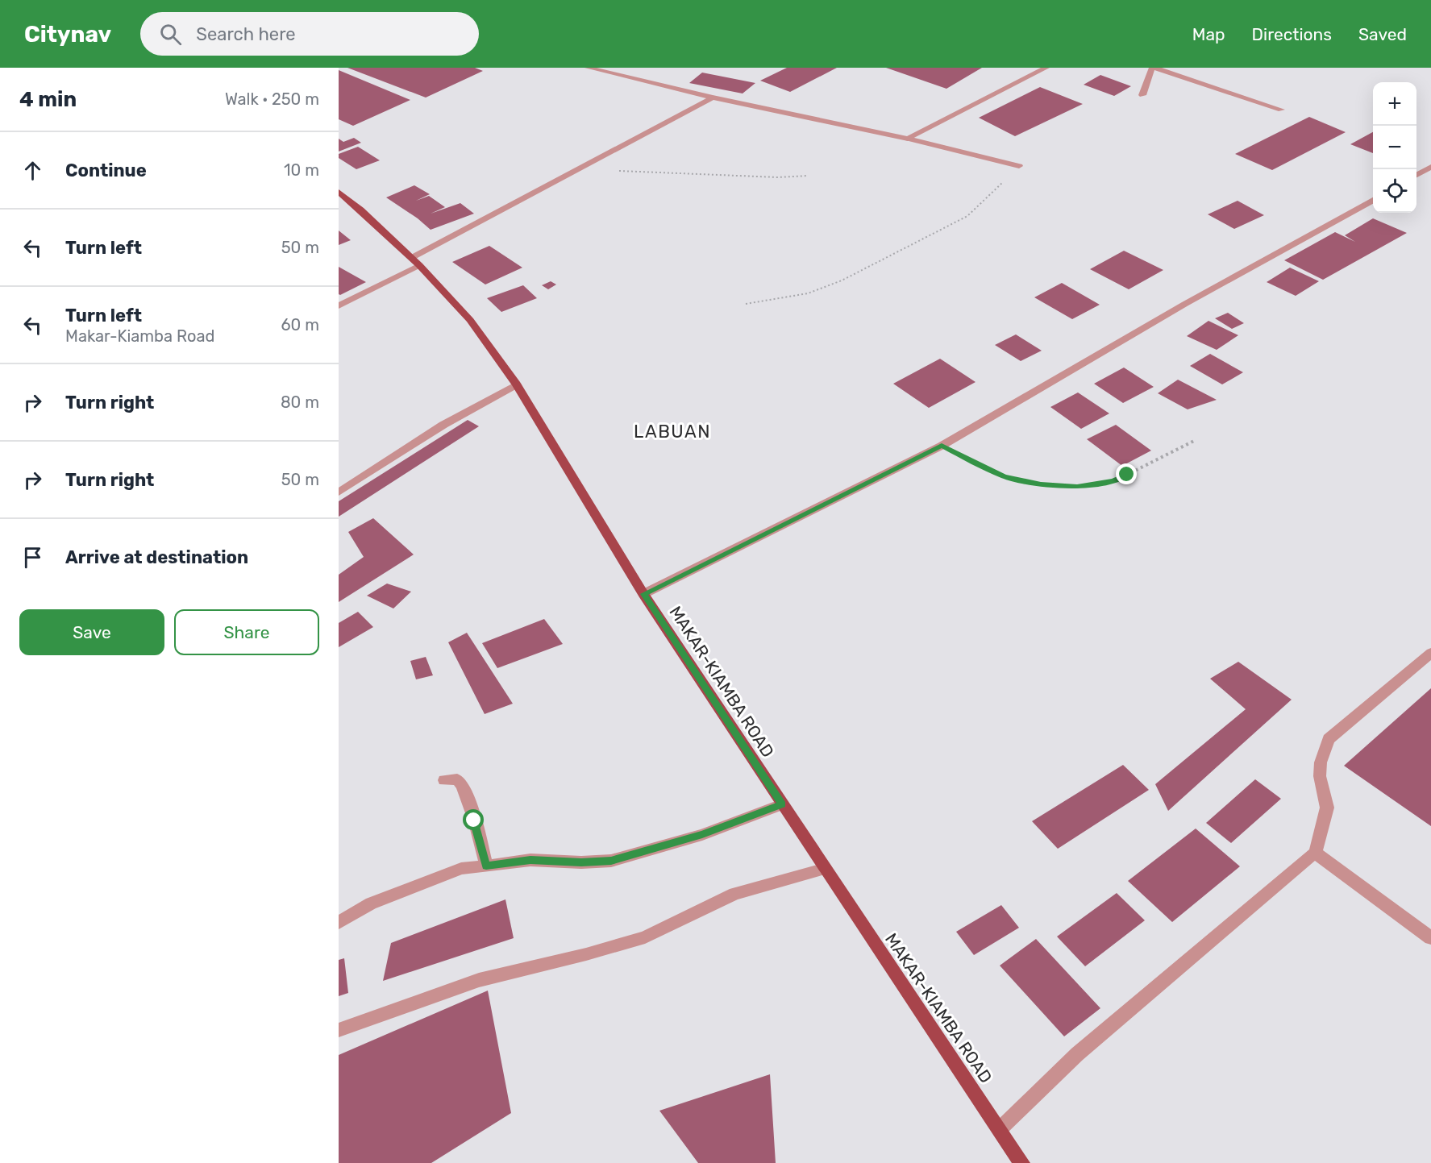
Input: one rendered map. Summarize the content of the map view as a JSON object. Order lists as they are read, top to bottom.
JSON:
{
  "streets": {
    "main road": ["MAKAR-KIAMBA ROAD"]
  },
  "districts": ["LABUAN"],
  "page": {
    "header": "Citynav",
    "search": "Search here",
    "nav": ["Map", "Directions", "Saved"],
    "heading": ["4 min", "Walk · 250 m"],
    "map_buttons": ["+", "−"],
    "list": [
      ["Continue", "10 m"],
      ["Turn left", "50 m"],
      ["Turn left", "Makar-Kiamba Road", "60 m"],
      ["Turn right", "80 m"],
      ["Turn right", "50 m"],
      "Arrive at destination"
    ],
    "buttons": ["Save", "Share"]
  }
}
